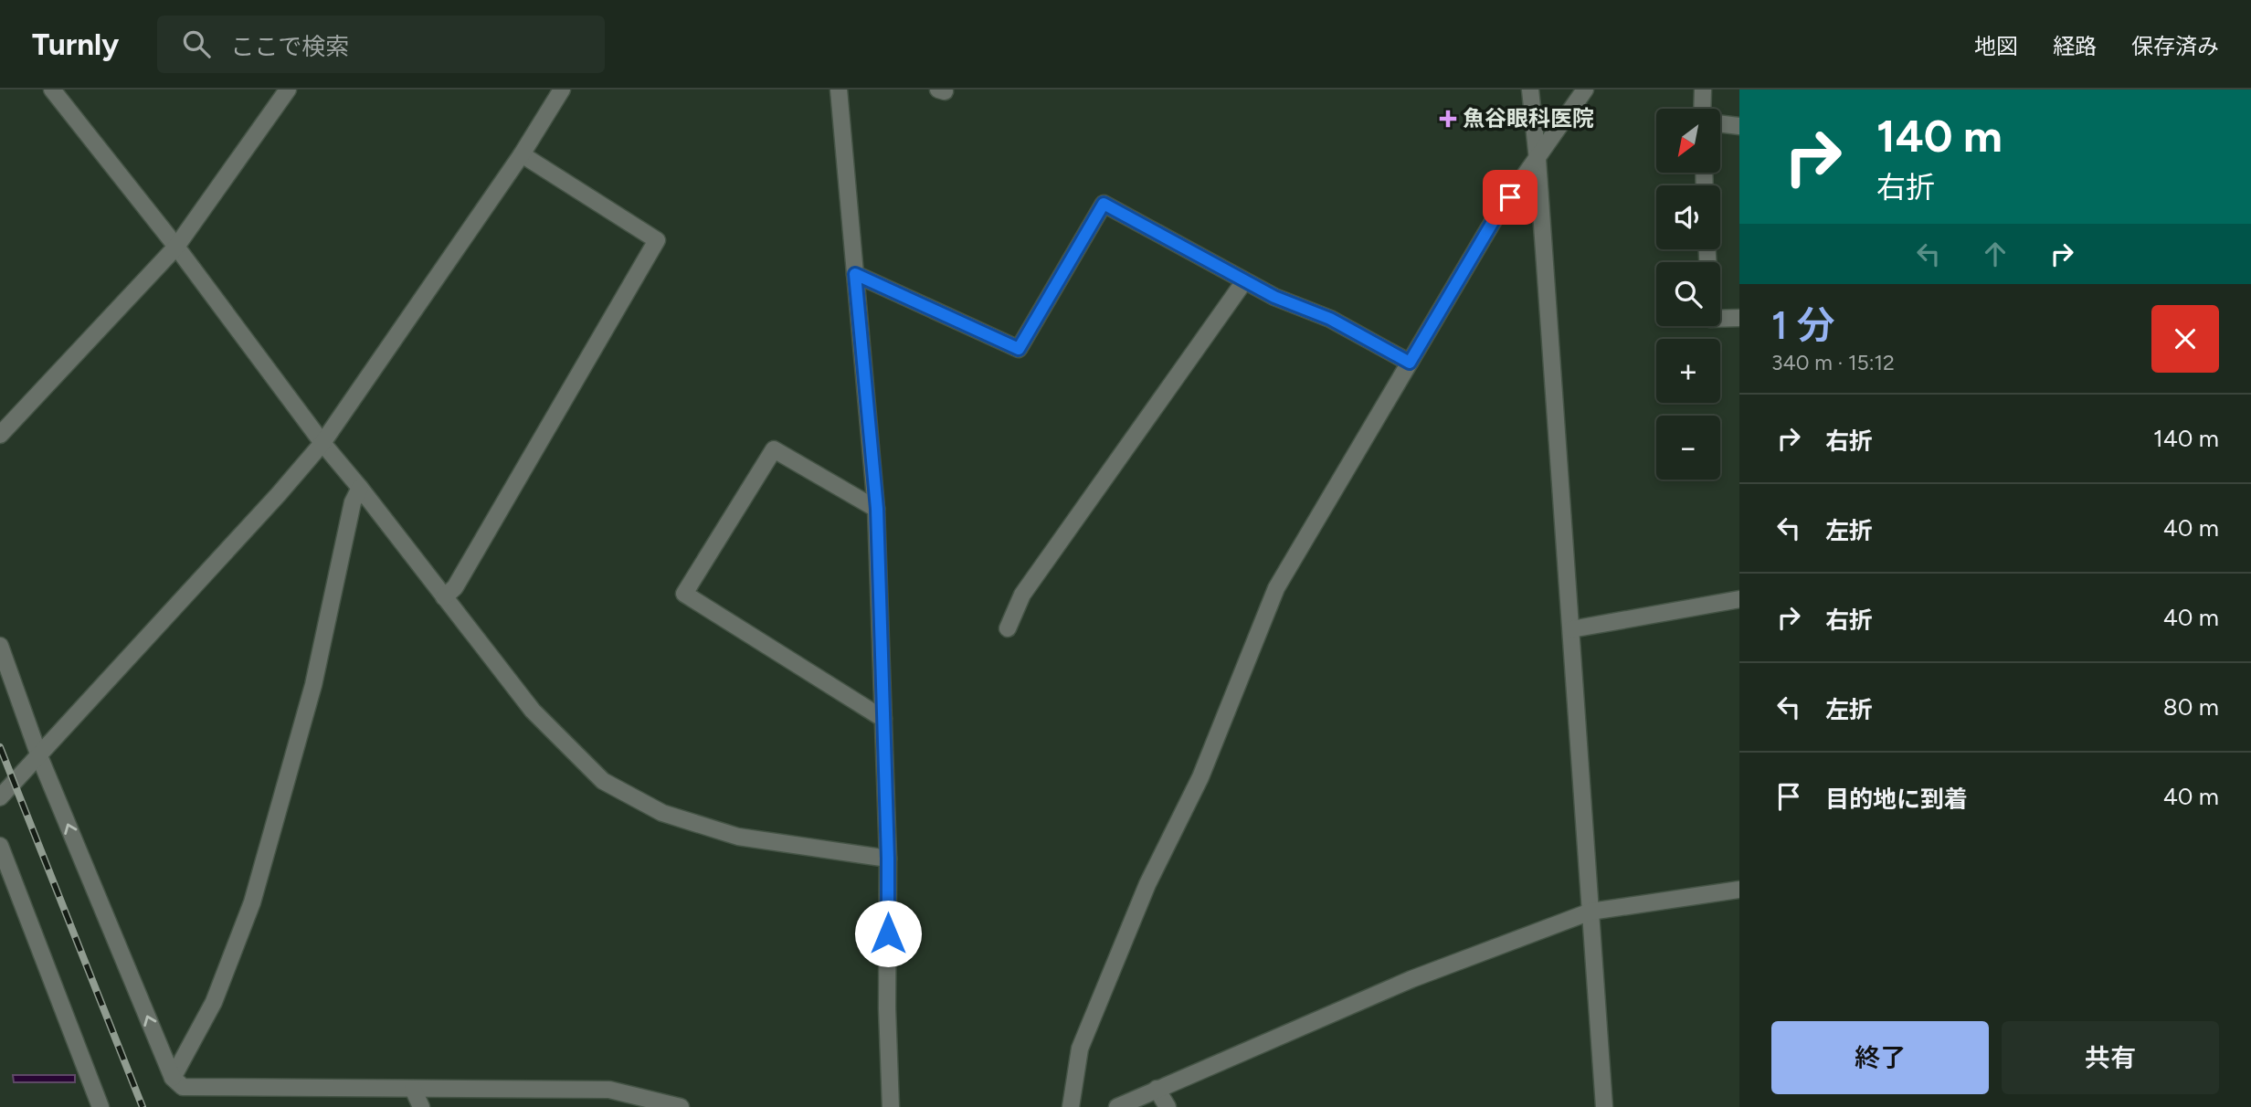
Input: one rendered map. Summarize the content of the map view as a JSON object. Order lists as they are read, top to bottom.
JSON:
{
  "places": {
    "health": ["魚谷眼科医院"]
  },
  "north": "bottom left",
  "page": {
    "header": "Turnly",
    "search": "ここで検索",
    "nav": ["地図", "経路", "保存済み"],
    "turn": ["140 m", "右折"],
    "map_buttons": ["+", "−"],
    "heading": ["1 分", "340 m · 15:12"],
    "list": [
      {
        "name": "右折",
        "value": "140 m"
      },
      {
        "name": "左折",
        "value": "40 m"
      },
      {
        "name": "右折",
        "value": "40 m"
      },
      {
        "name": "左折",
        "value": "80 m"
      },
      {
        "name": "目的地に到着",
        "value": "40 m"
      }
    ],
    "buttons": ["終了", "共有"]
  }
}
